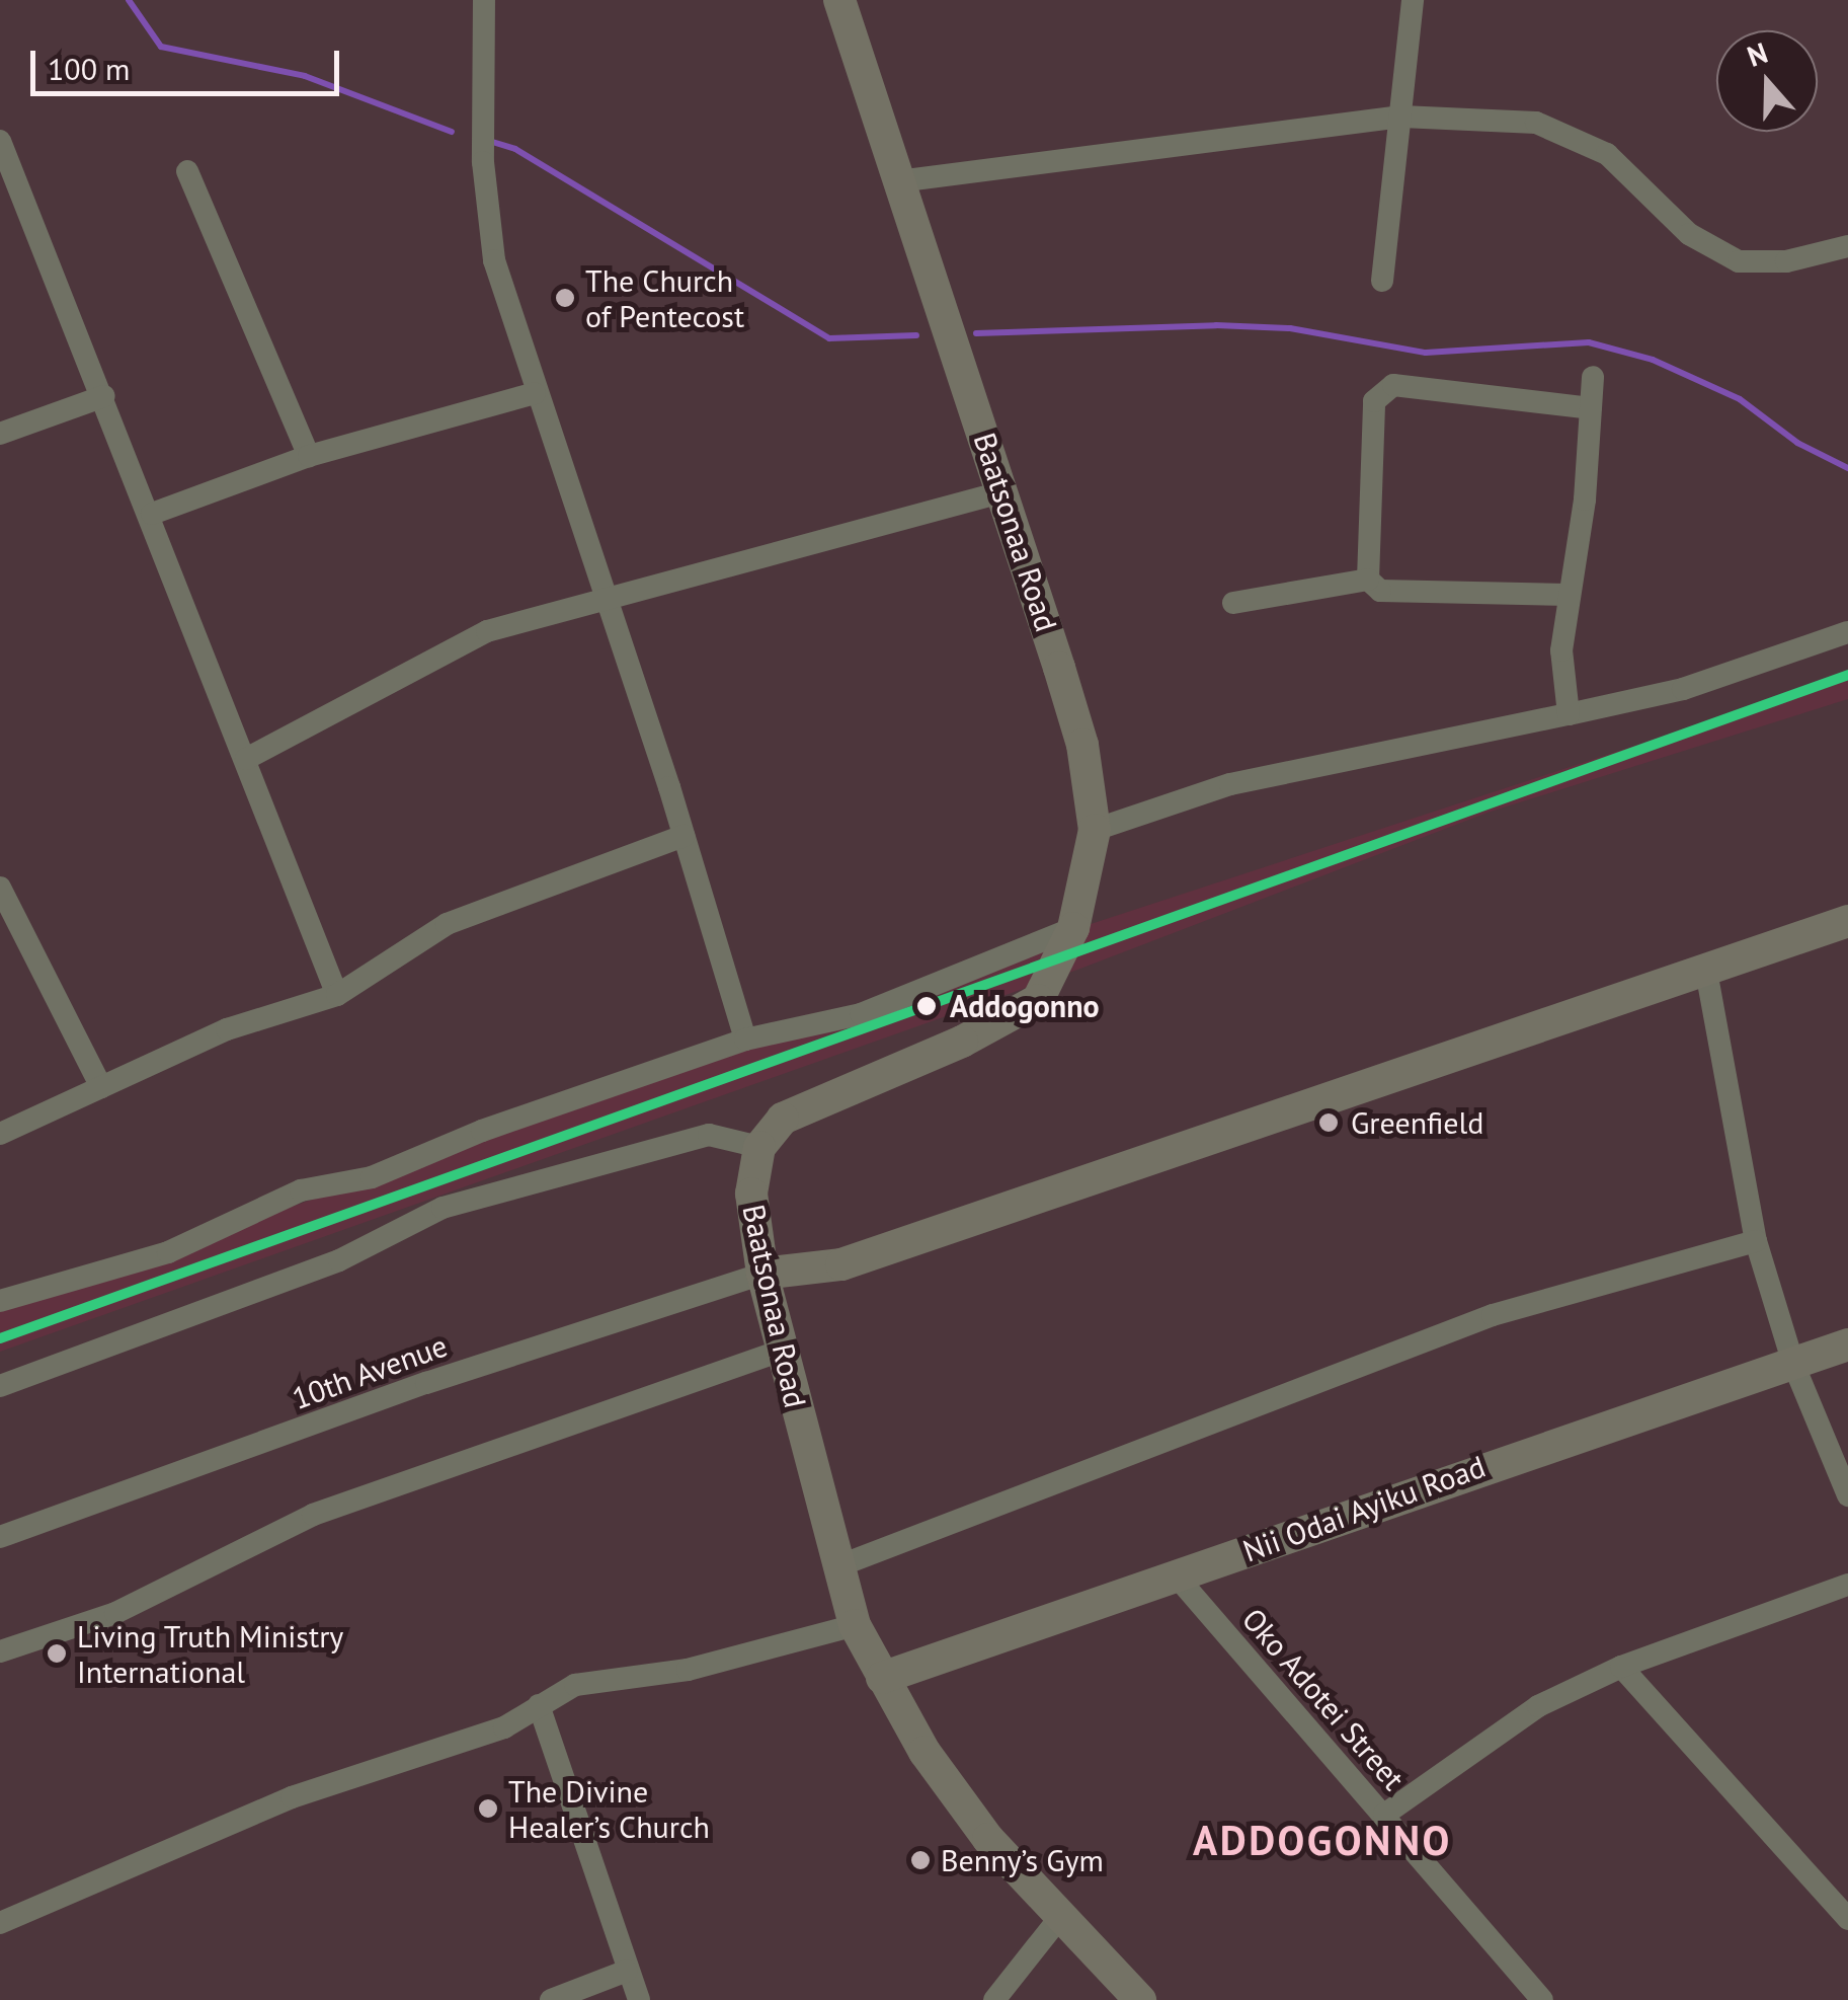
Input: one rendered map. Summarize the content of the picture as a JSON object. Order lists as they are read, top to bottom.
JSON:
{
  "streets": {
    "street": [
      "Baatsonaa Road",
      "10th Avenue",
      "Nii Odai Ayiku Road",
      "Oko Adotei Street"
    ]
  },
  "crossings": [
    ["Baatsonaa Road", "10th Avenue"],
    ["Baatsonaa Road", "Nii Odai Ayiku Road"],
    ["Nii Odai Ayiku Road", "Oko Adotei Street"]
  ],
  "districts": ["ADDOGONNO"],
  "places": [
    "The Church of Pentecost",
    "Addogonno",
    "Greenfield",
    "Living Truth Ministry International",
    "The Divine Healer’s Church",
    "Benny’s Gym"
  ],
  "scale_bar": "100 m",
  "north": "top"
}
